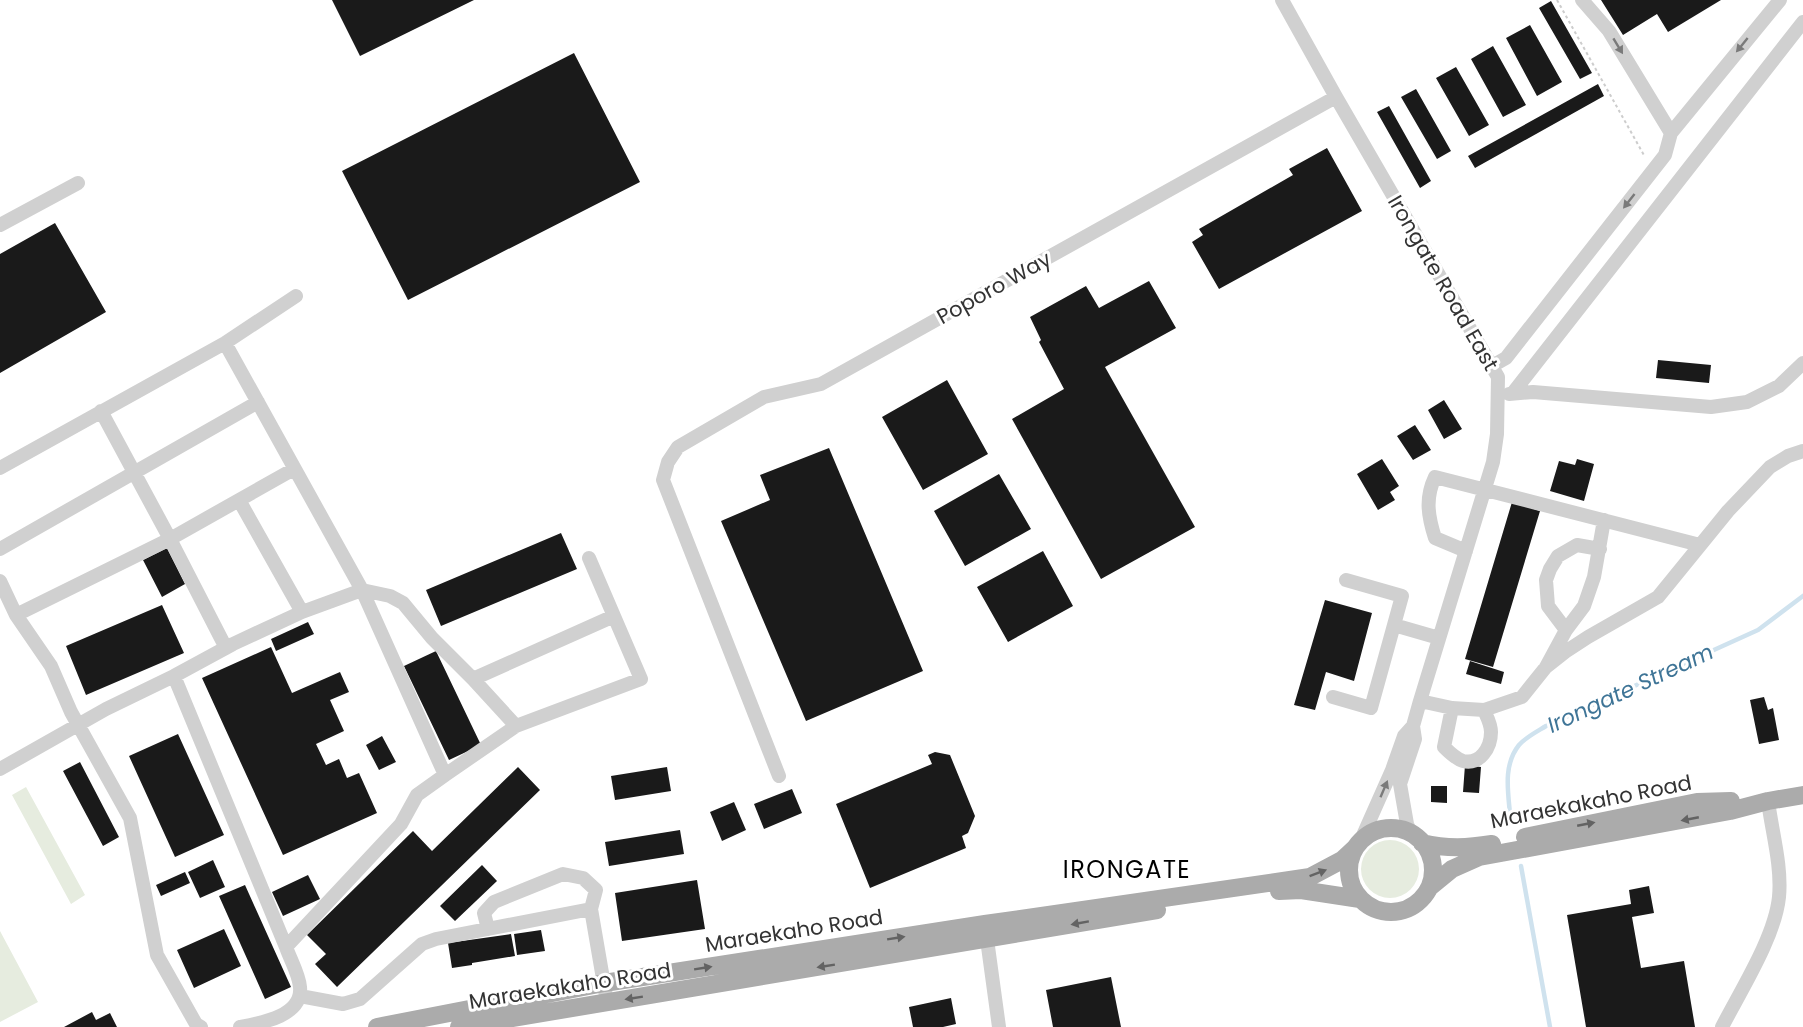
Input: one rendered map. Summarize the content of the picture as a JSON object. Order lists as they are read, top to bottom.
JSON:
{
  "streets": {
    "main road": ["Maraekakaho Road", "Maraekaho Road"],
    "street": ["Irongate Road East", "Poporo Way"]
  },
  "crossings": [
    ["Irongate Road East", "Poporo Way"],
    ["Maraekakaho Road", "Maraekaho Road"]
  ],
  "one_way": ["Maraekaho Road"],
  "districts": ["IRONGATE"],
  "water": ["Irongate Stream"]
}
